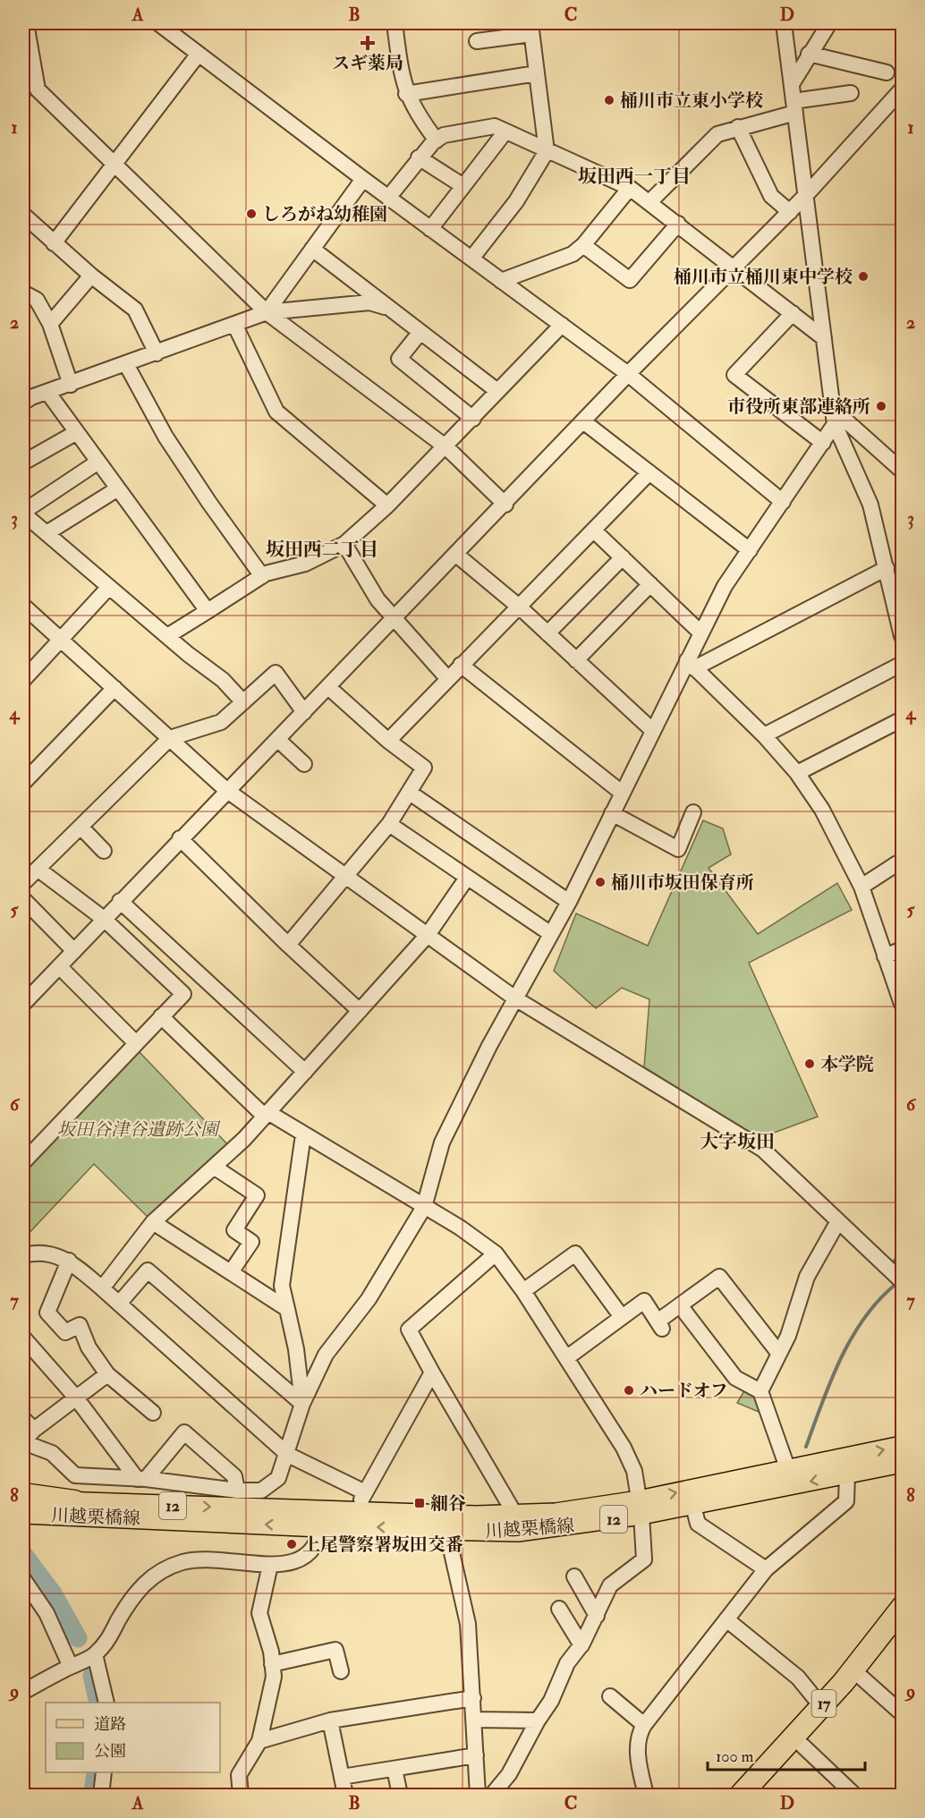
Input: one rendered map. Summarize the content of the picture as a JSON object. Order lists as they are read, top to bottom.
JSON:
{
  "streets": {
    "highway": ["17"],
    "main road": ["12", "川越栗橋線"]
  },
  "districts": ["坂田西一丁目", "坂田西二丁目", "大字坂田"],
  "parks": ["坂田谷津谷遺跡公園"],
  "places": {
    "health": ["スギ薬局"],
    "other": [
      "桶川市立東小学校",
      "しろがね幼稚園",
      "桶川市立桶川東中学校",
      "市役所東部連絡所",
      "桶川市坂田保育所",
      "本学院",
      "ハードオフ",
      "上尾警察署坂田交番"
    ],
    "transit": ["細谷"]
  },
  "legend": ["道路", "公園"],
  "scale_bar": "100 m",
  "grid": {
    "columns": [
      "A",
      "B",
      "C",
      "D"
    ],
    "rows": [
      "1",
      "2",
      "3",
      "4",
      "5",
      "6",
      "7",
      "8",
      "9"
    ]
  }
}
